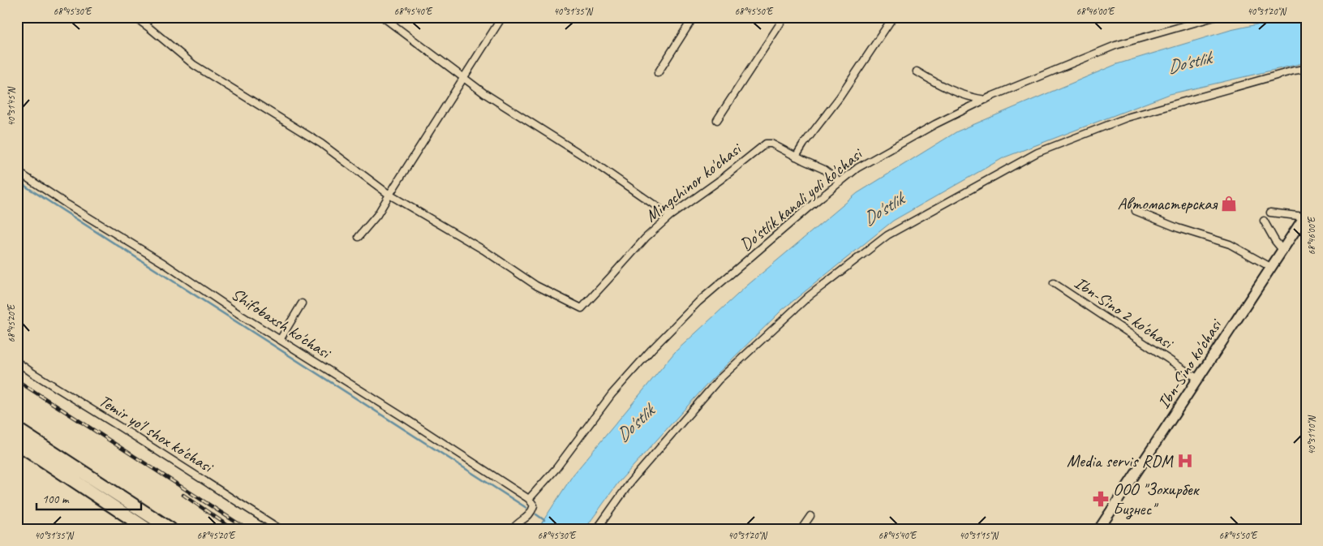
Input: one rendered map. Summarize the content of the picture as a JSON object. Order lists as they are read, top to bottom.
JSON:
{
  "streets": {
    "main road": ["Ibn-Sino ko'chasi"],
    "street": [
      "Mingchinor ko'chasi",
      "Do'stlik kanali yoli ko'chasi",
      "Ibn-Sino 2 ko'chasi",
      "Shifobaxsh ko'chasi",
      "Temir yo'l shox ko'chasi"
    ]
  },
  "crossings": [
    ["Mingchinor ko'chasi", "Do'stlik kanali yoli ko'chasi"],
    ["Do'stlik kanali yoli ko'chasi", "Shifobaxsh ko'chasi"],
    ["Ibn-Sino 2 ko'chasi", "Ibn-Sino ko'chasi"]
  ],
  "water": ["Do'stlik"],
  "places": {
    "shop": ["Автомастерская"],
    "hospital": ["Media servis RDM"],
    "pharmacy": ["ООО \"Зохирбек Бизнес\""]
  },
  "scale_bar": "100 m",
  "coordinates": [
    "68°45'30\"E",
    "68°45'40\"E",
    "40°31'35\"N",
    "68°45'50\"E",
    "68°46'00\"E",
    "40°31'20\"N",
    "40°31'45\"N",
    "68°45'20\"E",
    "40°31'10\"N",
    "40°31'15\"N"
  ]
}
